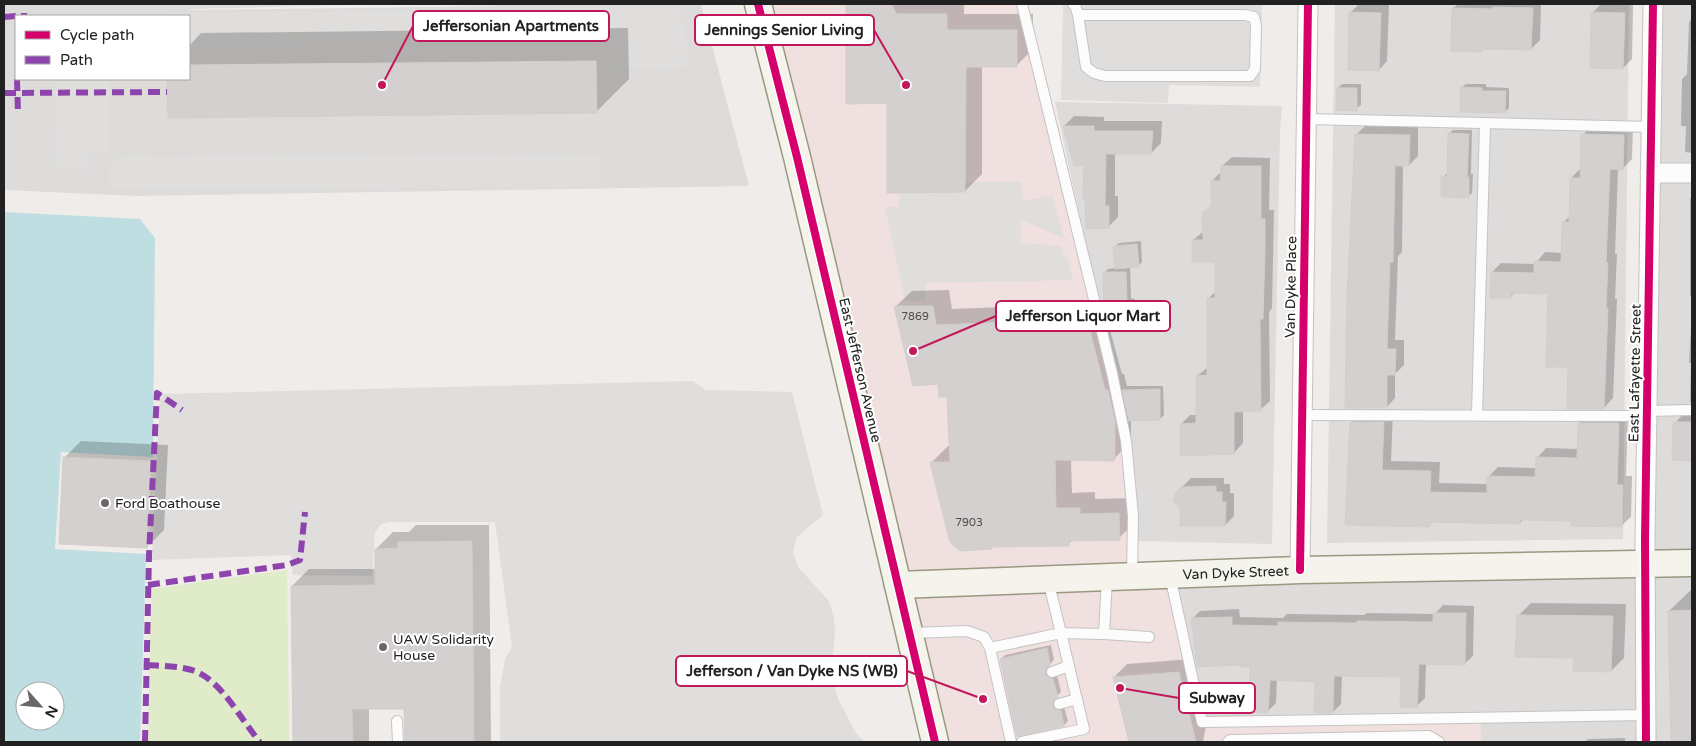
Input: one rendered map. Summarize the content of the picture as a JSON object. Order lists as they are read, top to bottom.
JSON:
{
  "streets": {
    "main road": ["East Jefferson Avenue", "Van Dyke Street"],
    "street": ["Van Dyke Place", "East Lafayette Street"]
  },
  "crossings": [
    ["Van Dyke Place", "Van Dyke Street"],
    ["East Jefferson Avenue", "Van Dyke Street"],
    ["East Lafayette Street", "Van Dyke Street"]
  ],
  "places": [
    "Jeffersonian Apartments",
    "Jennings Senior Living",
    "Jefferson Liquor Mart",
    "Ford Boathouse",
    "UAW Solidarity House",
    "Subway",
    "Jefferson / Van Dyke NS (WB)"
  ],
  "house_numbers": ["7869", "7903"],
  "legend": ["Cycle path", "Path"],
  "north": "bottom right"
}
